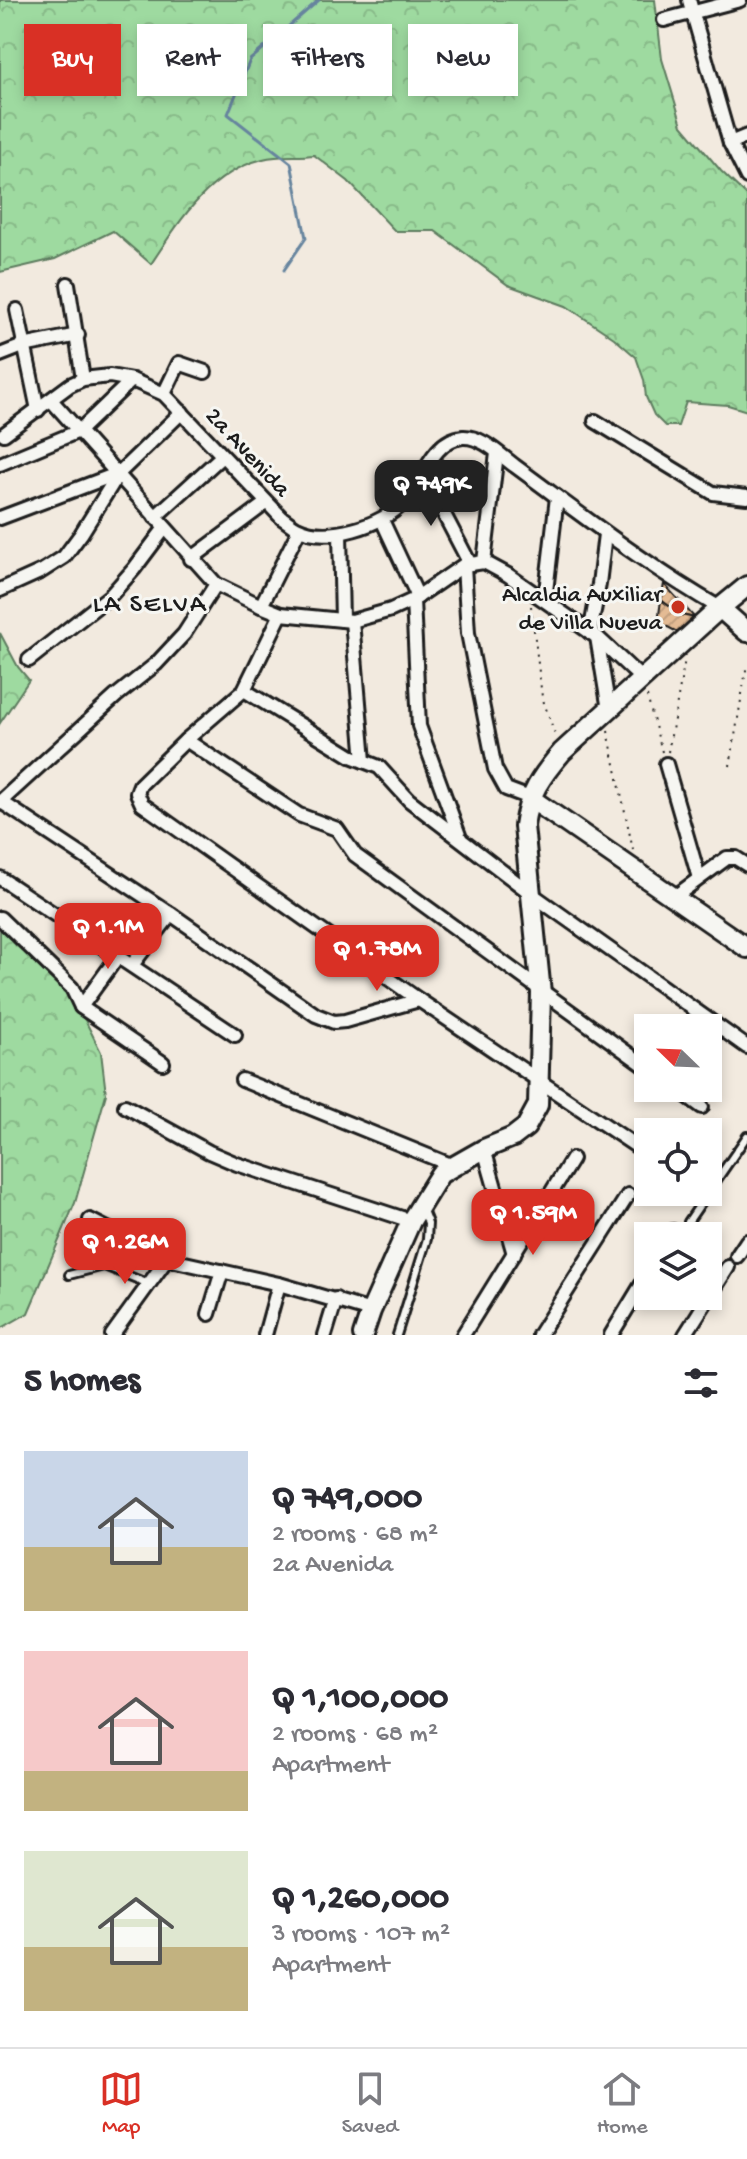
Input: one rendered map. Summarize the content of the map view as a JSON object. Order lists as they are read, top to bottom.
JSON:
{
  "streets": {
    "street": ["2a Avenida"]
  },
  "districts": ["LA SELVA"],
  "places": ["Alcaldia Auxiliar de Villa Nueva"],
  "north": "top left",
  "page": {
    "chip": [
      "Buy",
      "Rent",
      "Filters",
      "New"
    ],
    "price": [
      "Q 749K",
      "Q 1.1M",
      "Q 1.78M",
      "Q 1.59M",
      "Q 1.26M"
    ],
    "heading": "5 homes",
    "list": [
      {
        "name": "Q 749,000",
        "note": "2 rooms · 68 m² · 2a Avenida"
      },
      {
        "name": "Q 1,100,000",
        "note": "2 rooms · 68 m² · Apartment"
      },
      {
        "name": "Q 1,260,000",
        "note": "3 rooms · 107 m² · Apartment"
      }
    ],
    "tabs": ["Map", "Saved", "Home"]
  }
}
